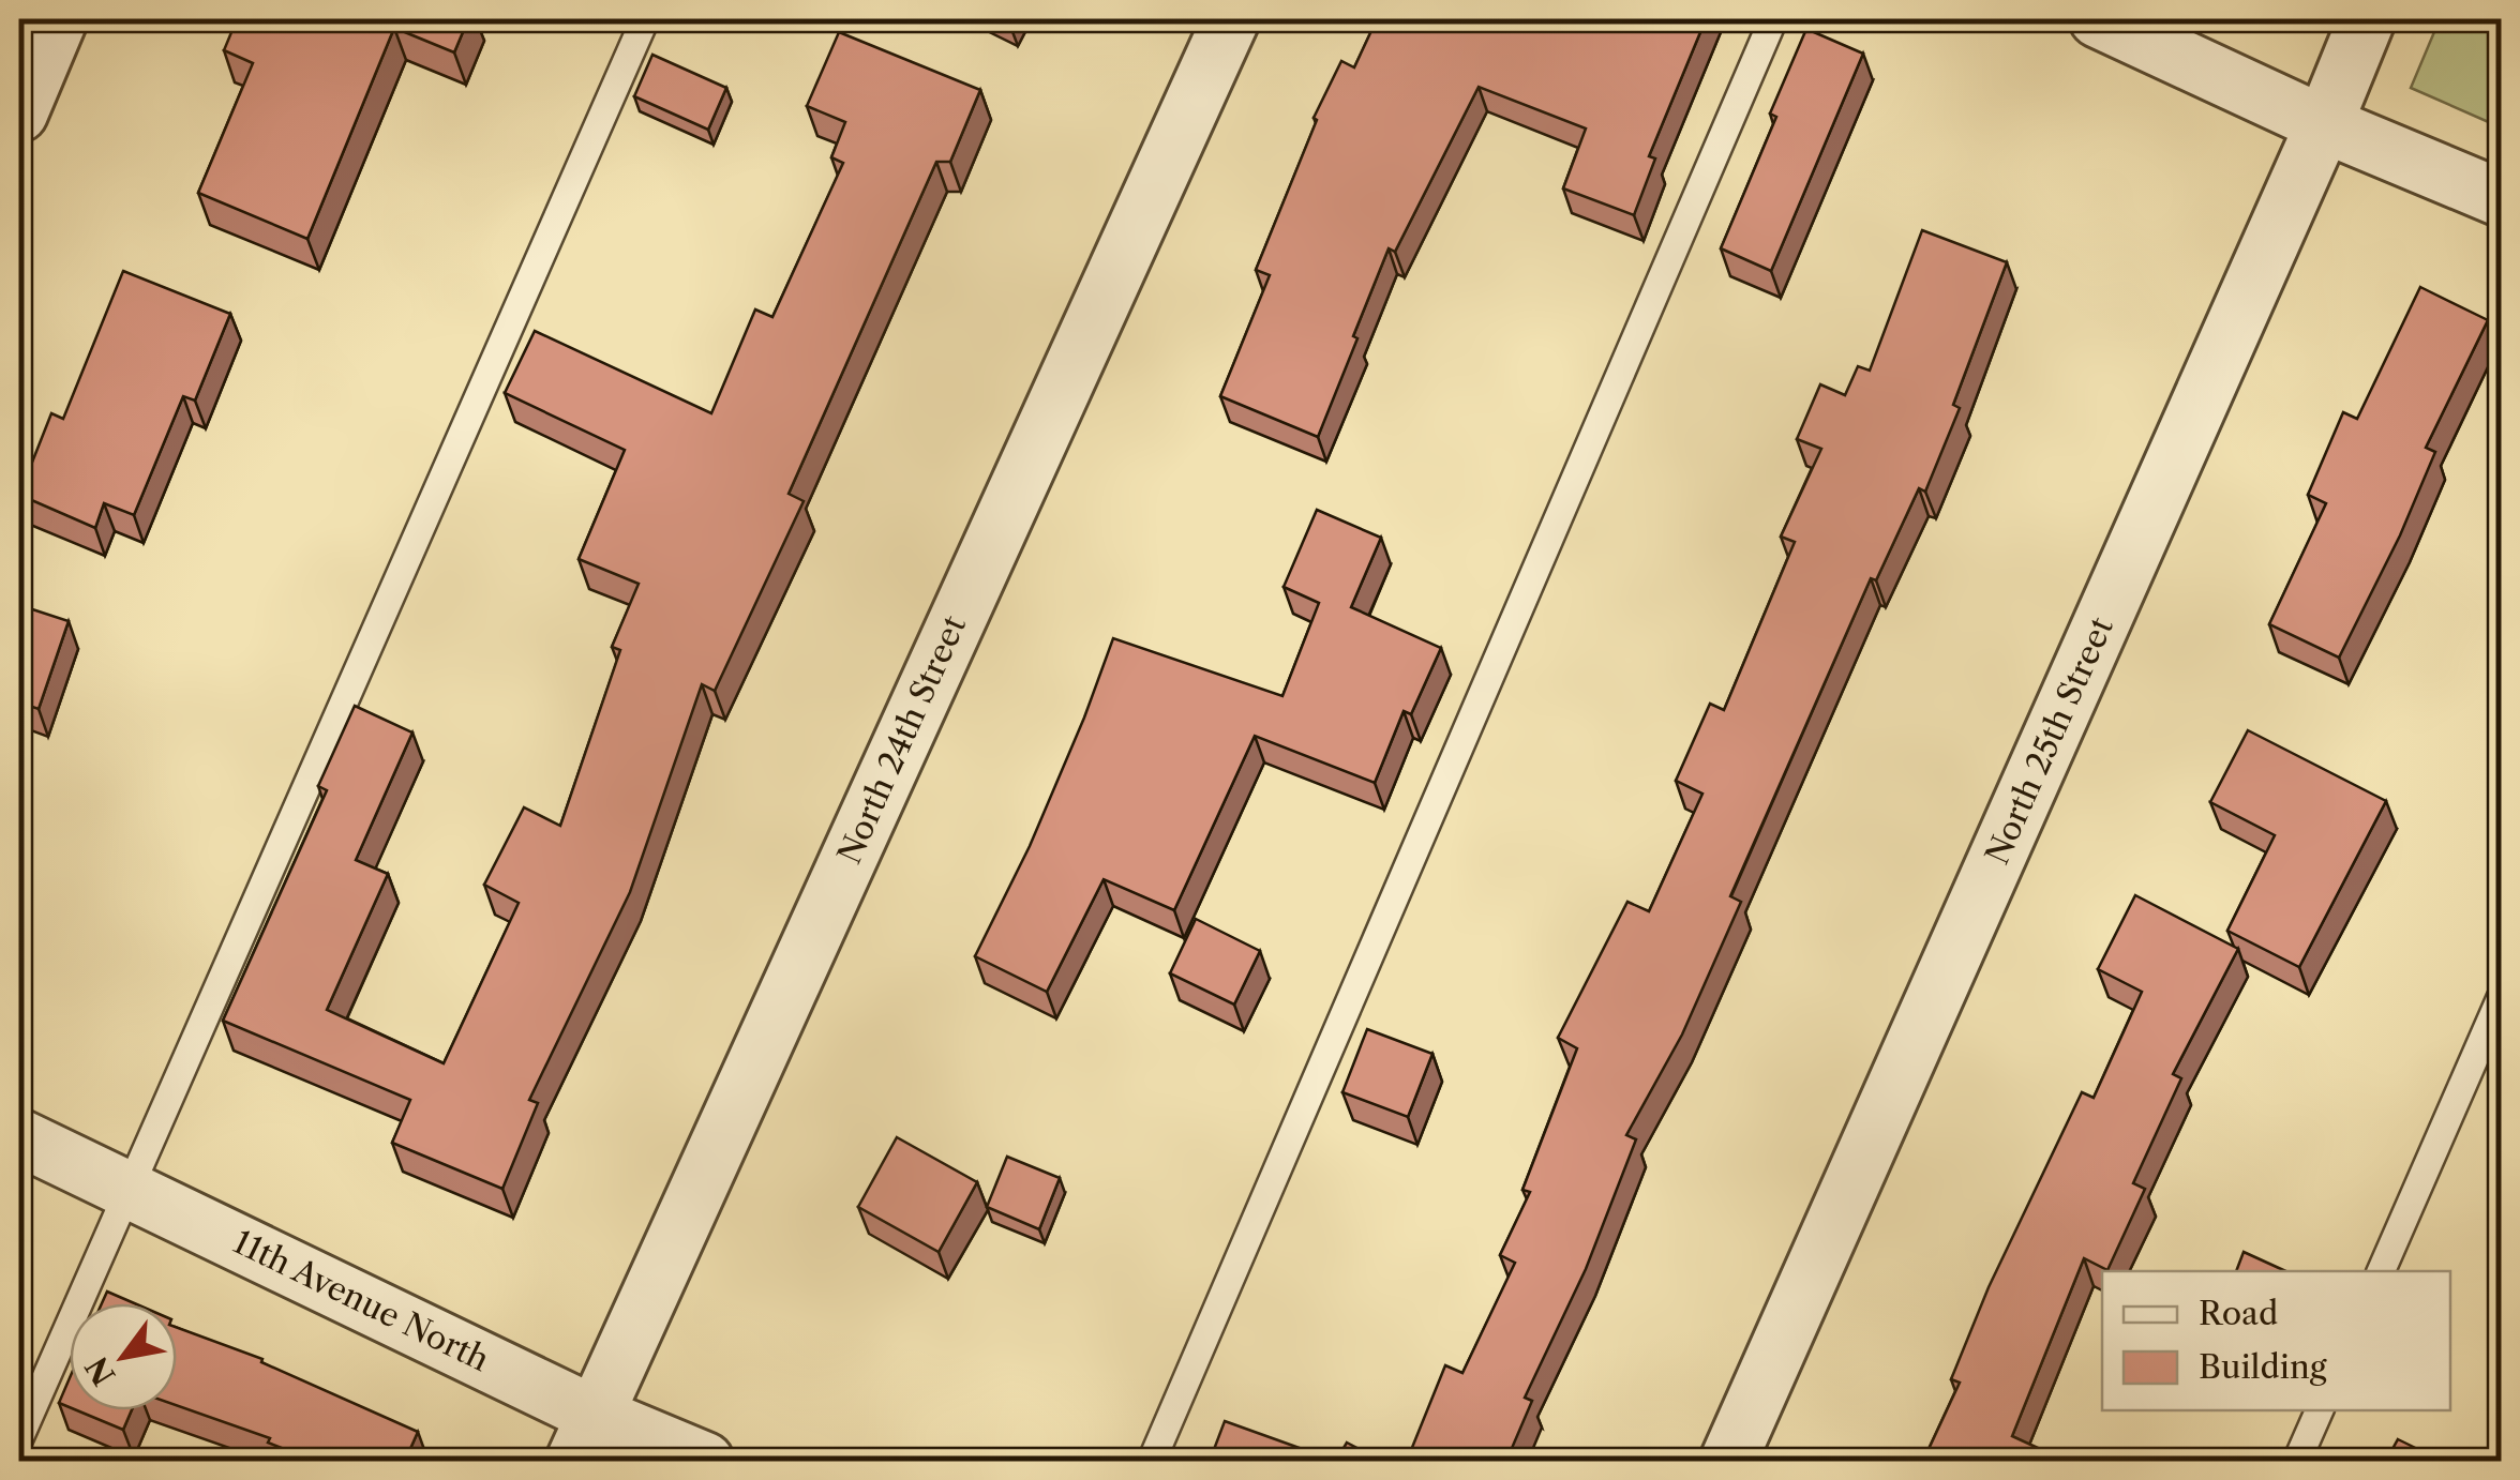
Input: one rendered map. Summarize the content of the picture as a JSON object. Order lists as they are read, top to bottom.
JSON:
{
  "streets": {
    "street": ["North 24th Street", "North 25th Street", "11th Avenue North"]
  },
  "crossings": [
    ["North 24th Street", "11th Avenue North"]
  ],
  "legend": ["Road", "Building"],
  "north": "bottom left"
}
